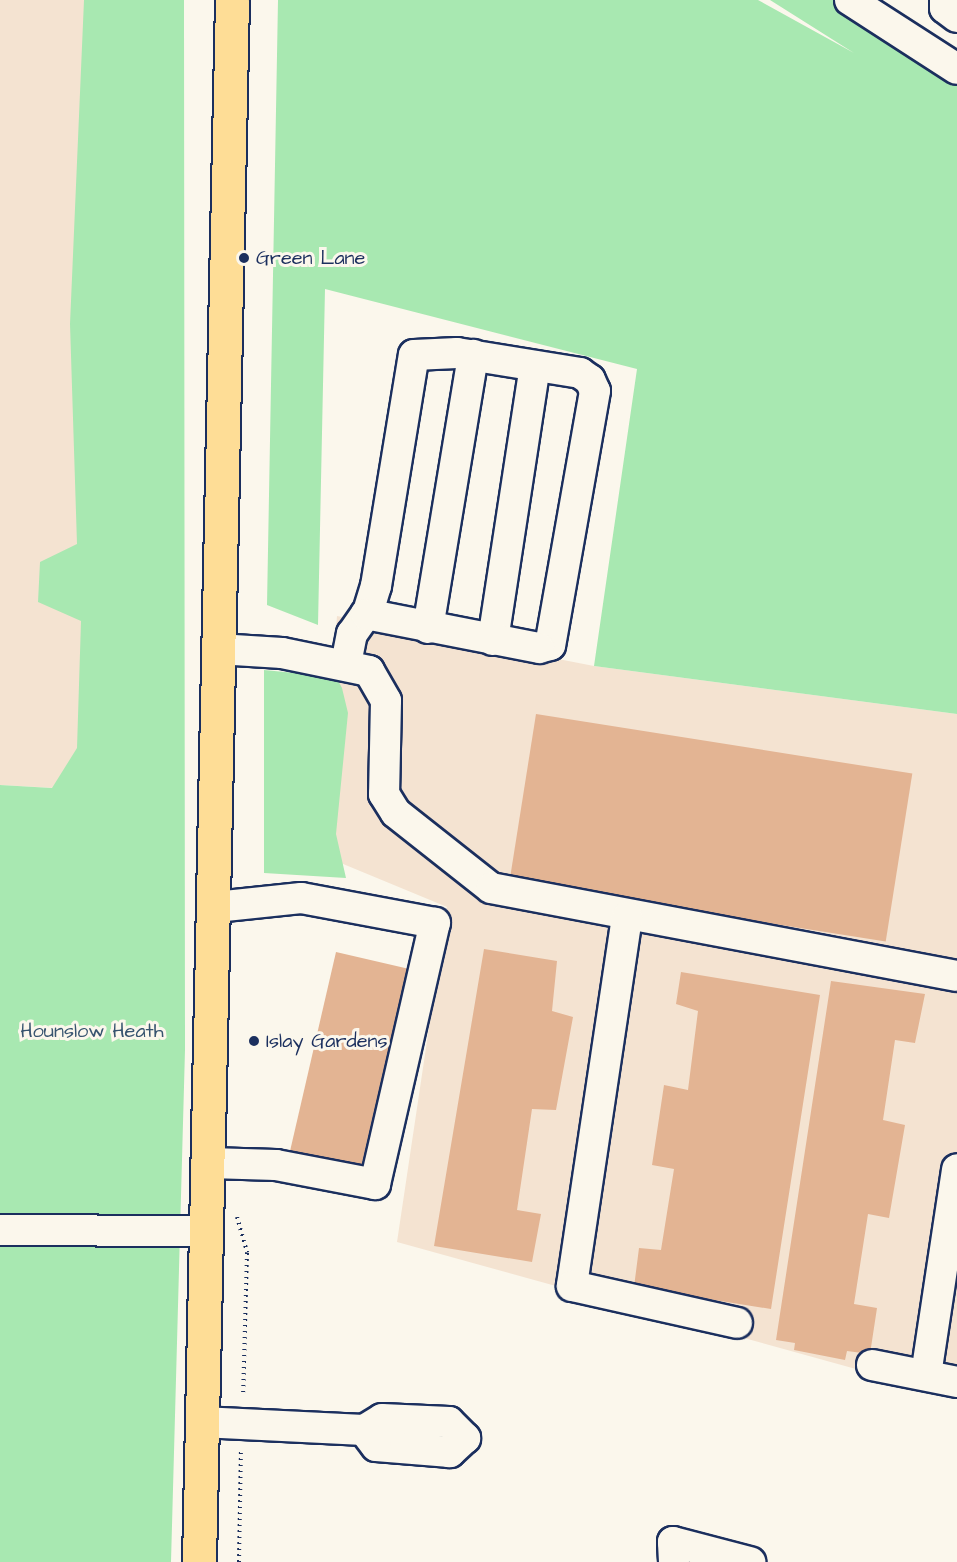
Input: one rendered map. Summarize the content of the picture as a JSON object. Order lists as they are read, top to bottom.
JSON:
{
  "parks": ["Hounslow Heath"],
  "places": ["Green Lane", "Islay Gardens"]
}
